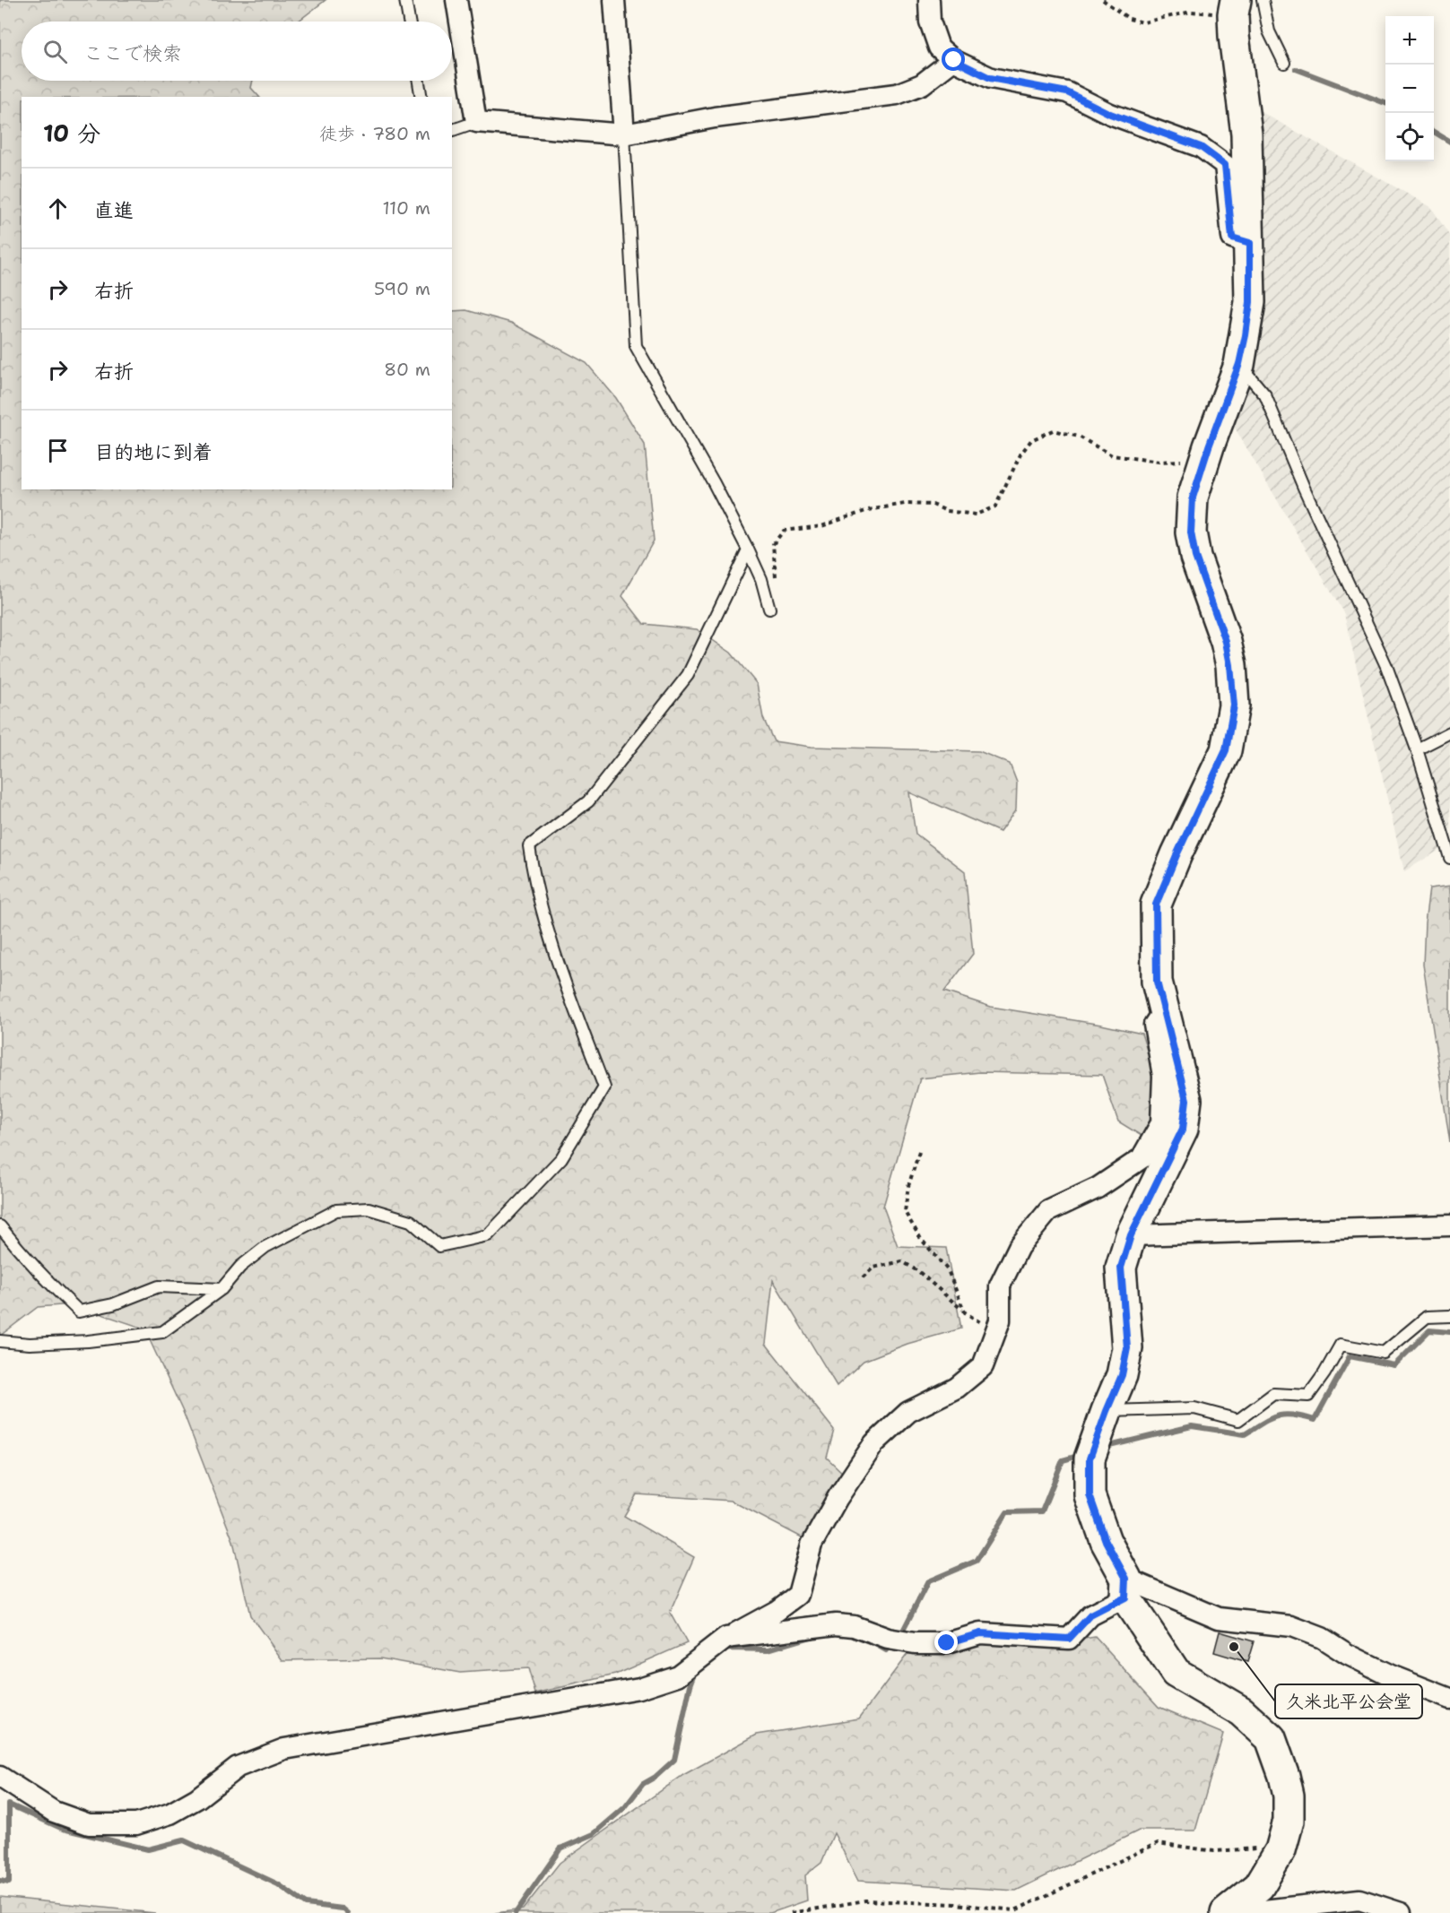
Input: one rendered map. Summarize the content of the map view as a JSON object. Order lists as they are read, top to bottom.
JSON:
{
  "places": ["久米北平公会堂"],
  "page": {
    "map_buttons": ["+", "−"],
    "search": "ここで検索",
    "heading": ["10 分", "徒歩 · 780 m"],
    "list": [
      ["直進", "110 m"],
      ["右折", "590 m"],
      ["右折", "80 m"],
      "目的地に到着"
    ]
  }
}
